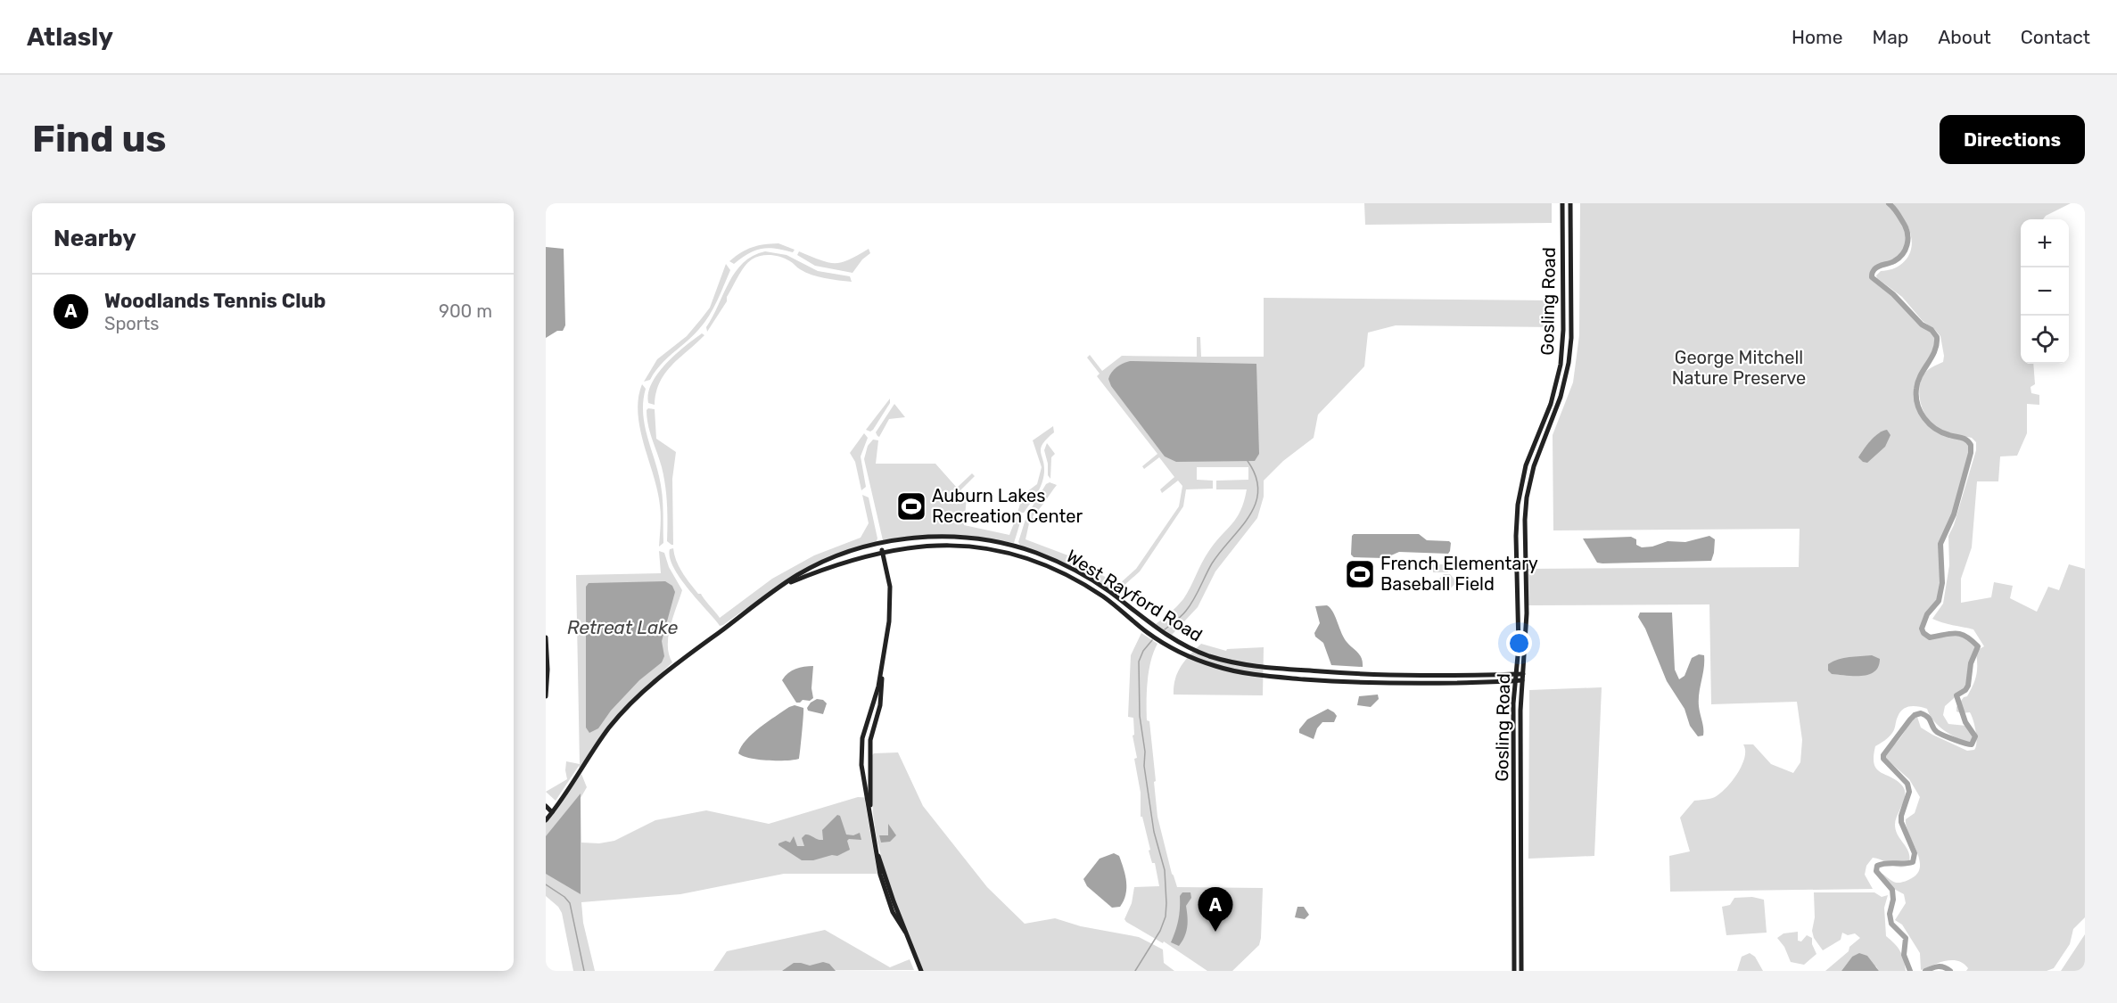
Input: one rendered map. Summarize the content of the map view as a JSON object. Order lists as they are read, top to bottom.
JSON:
{
  "streets": {
    "main road": ["Gosling Road", "West Rayford Road"]
  },
  "crossings": [
    ["Gosling Road", "West Rayford Road"]
  ],
  "water": ["Retreat Lake"],
  "parks": ["George Mitchell Nature Preserve"],
  "places": {
    "sports": ["Auburn Lakes Recreation Center", "French Elementary Baseball Field"]
  },
  "page": {
    "header": "Atlasly",
    "nav": [
      "Home",
      "Map",
      "About",
      "Contact"
    ],
    "buttons": "Directions",
    "title": "Find us",
    "heading": "Nearby",
    "map_buttons": ["+", "−"],
    "list": [
      {
        "mark": "A",
        "name": "Woodlands Tennis Club",
        "note": "Sports",
        "value": "900 m"
      }
    ],
    "pins": "A"
  }
}
